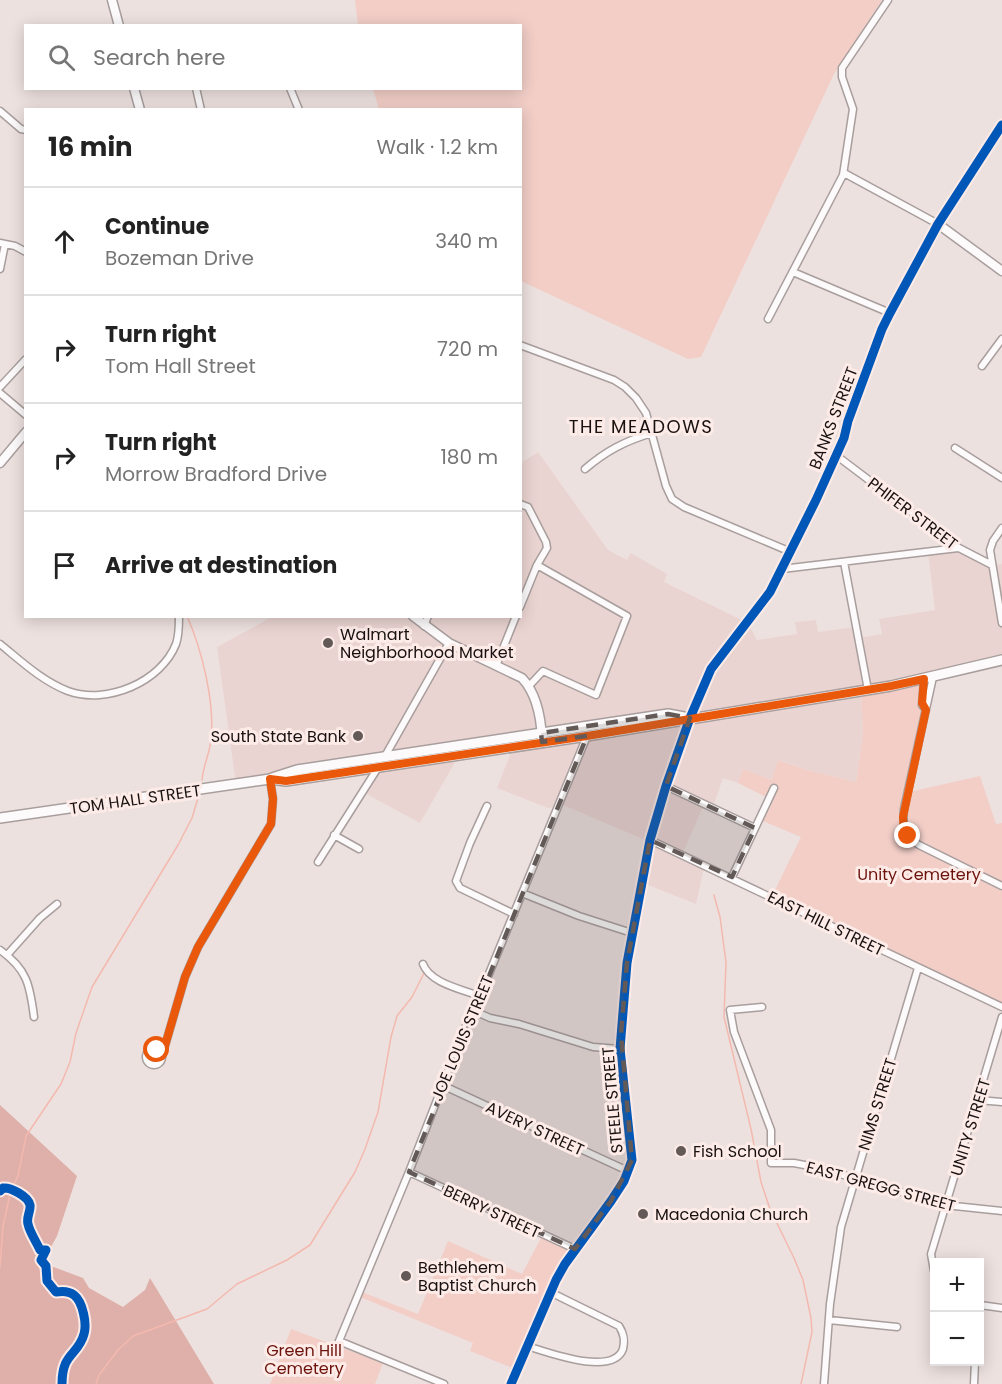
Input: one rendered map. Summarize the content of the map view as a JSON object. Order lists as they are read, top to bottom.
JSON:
{
  "streets": {
    "main road": ["TOM HALL STREET"],
    "street": [
      "BANKS STREET",
      "PHIFER STREET",
      "EAST HILL STREET",
      "JOE LOUIS STREET",
      "STEELE STREET",
      "NIMS STREET",
      "UNITY STREET",
      "AVERY STREET",
      "EAST GREGG STREET",
      "BERRY STREET"
    ]
  },
  "crossings": [
    ["BANKS STREET", "PHIFER STREET"],
    ["BANKS STREET", "TOM HALL STREET"],
    ["BANKS STREET", "STEELE STREET"],
    ["TOM HALL STREET", "JOE LOUIS STREET"],
    ["TOM HALL STREET", "STEELE STREET"],
    ["EAST HILL STREET", "STEELE STREET"],
    ["EAST HILL STREET", "NIMS STREET"],
    ["JOE LOUIS STREET", "AVERY STREET"],
    ["JOE LOUIS STREET", "BERRY STREET"],
    ["STEELE STREET", "AVERY STREET"],
    ["STEELE STREET", "BERRY STREET"],
    ["NIMS STREET", "EAST GREGG STREET"],
    ["UNITY STREET", "EAST GREGG STREET"]
  ],
  "districts": ["THE MEADOWS"],
  "parks": ["Unity Cemetery", "Green Hill Cemetery"],
  "places": [
    "Walmart Neighborhood Market",
    "South State Bank",
    "Fish School",
    "Macedonia Church",
    "Bethlehem Baptist Church"
  ],
  "page": {
    "search": "Search here",
    "heading": ["16 min", "Walk · 1.2 km"],
    "list": [
      ["Continue", "Bozeman Drive", "340 m"],
      ["Turn right", "Tom Hall Street", "720 m"],
      ["Turn right", "Morrow Bradford Drive", "180 m"],
      "Arrive at destination"
    ],
    "map_buttons": ["+", "−"]
  }
}
